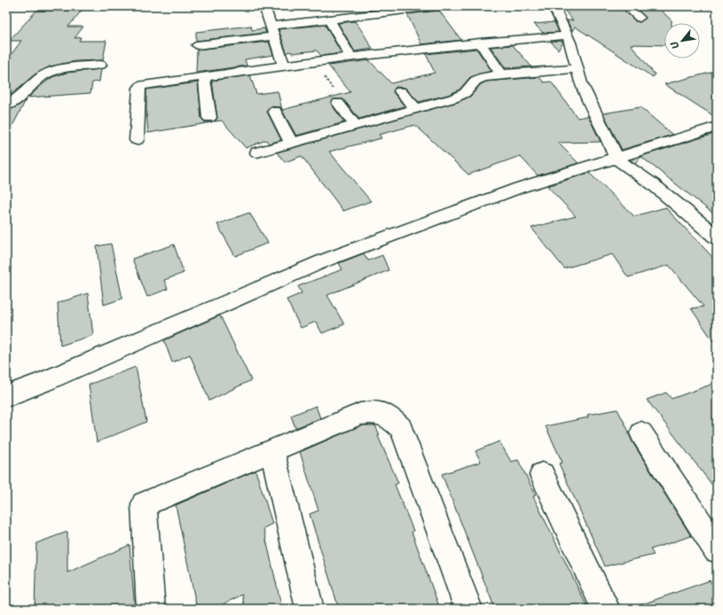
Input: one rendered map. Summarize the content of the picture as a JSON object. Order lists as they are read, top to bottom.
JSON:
{
  "north": "bottom left"
}
